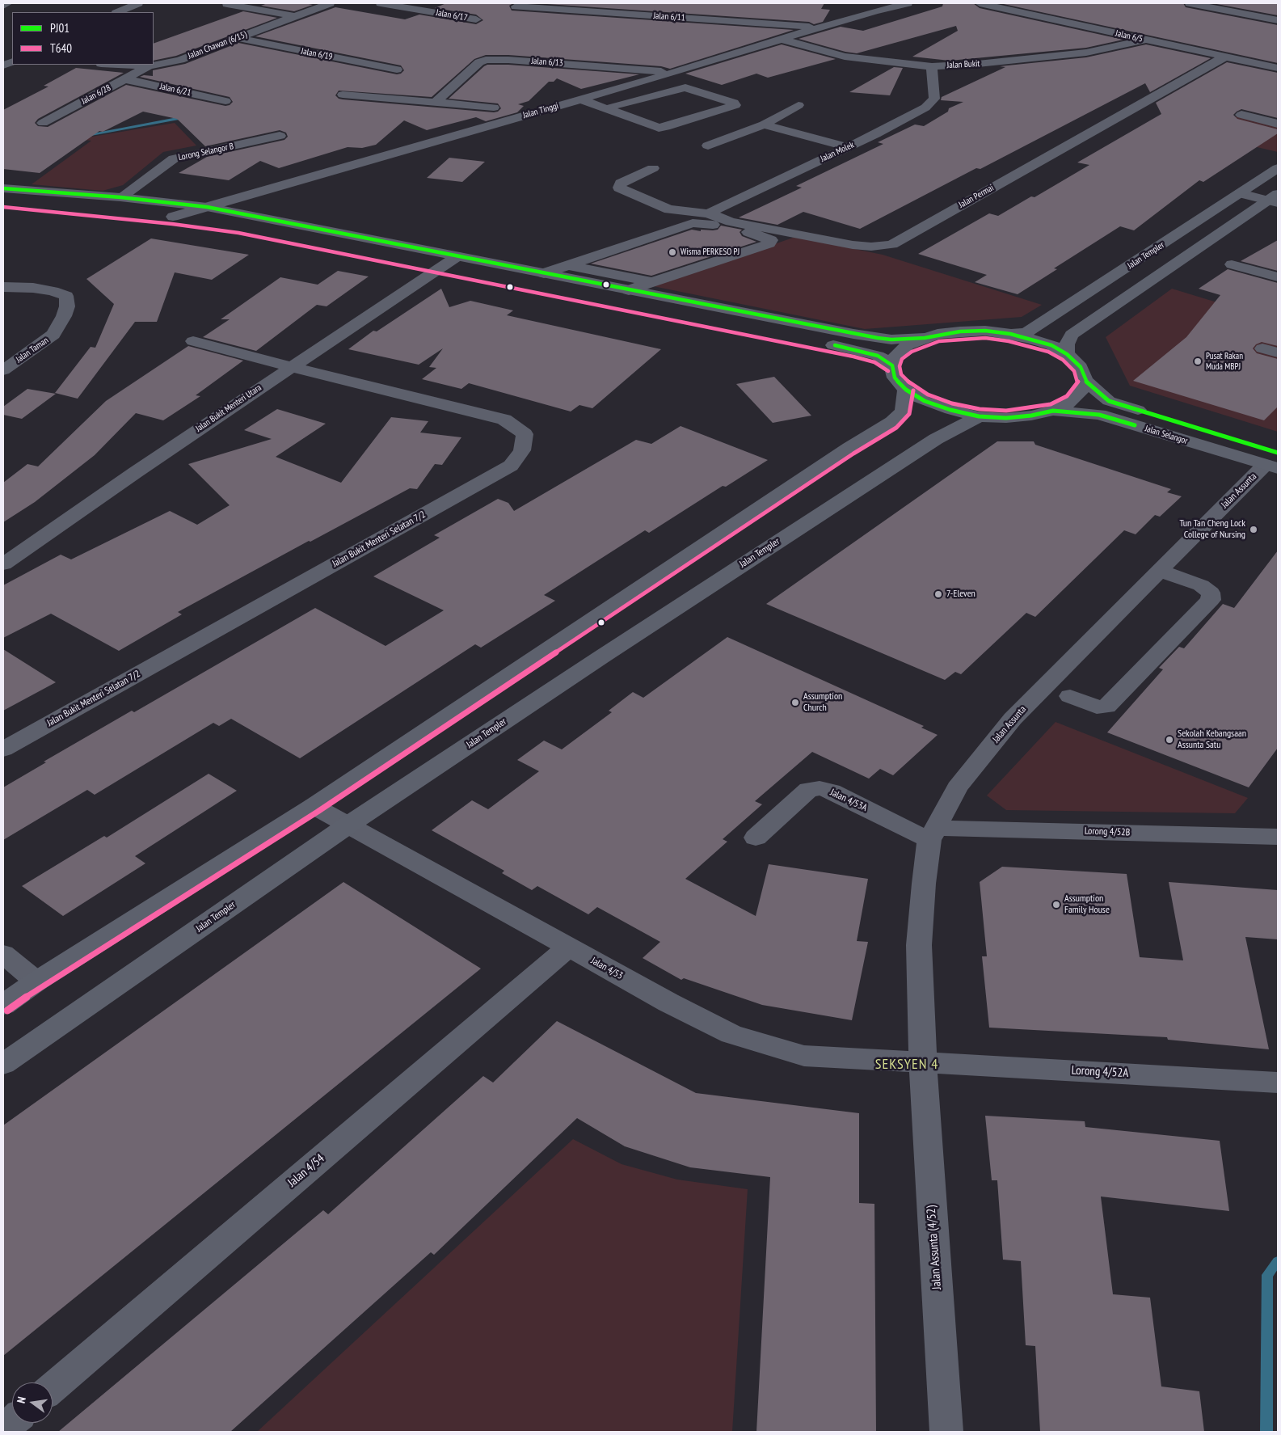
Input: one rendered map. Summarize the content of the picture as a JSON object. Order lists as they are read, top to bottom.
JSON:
{
  "streets": {
    "main road": ["Jalan Templer", "Jalan Selangor"],
    "street": [
      "Jalan 6/17",
      "Jalan 6/11",
      "Jalan 6/5",
      "Jalan Chawan (6/15)",
      "Jalan 6/19",
      "Jalan 6/13",
      "Jalan Bukit",
      "Jalan 6/21",
      "Jalan 6/28",
      "Jalan Tinggi",
      "Lorong Selangor B",
      "Jalan Molek",
      "Jalan Permai",
      "Jalan Taman",
      "Jalan Bukit Menteri Utara",
      "Jalan Assunta",
      "Jalan Bukit Menteri Selatan 7/2",
      "Jalan 4/53A",
      "Lorong 4/52B",
      "Jalan 4/53",
      "Lorong 4/52A",
      "Jalan 4/54",
      "Jalan Assunta (4/52)"
    ]
  },
  "crossings": [
    ["Jalan 6/11", "Jalan Tinggi"],
    ["Jalan 6/5", "Jalan Bukit"],
    ["Jalan 6/5", "Jalan Permai"],
    ["Jalan Chawan (6/15)", "Jalan 6/19"],
    ["Jalan Chawan (6/15)", "Jalan 6/28"],
    ["Jalan 6/13", "Jalan Tinggi"],
    ["Jalan Bukit", "Jalan Tinggi"],
    ["Jalan Bukit", "Jalan Molek"],
    ["Jalan 6/21", "Jalan 6/28"],
    ["Jalan Molek", "Jalan Permai"],
    ["Jalan Templer", "Jalan 4/53"],
    ["Jalan Bukit Menteri Utara", "Jalan Bukit Menteri Selatan 7/2"],
    ["Jalan Selangor", "Jalan Assunta"],
    ["Jalan Assunta", "Jalan 4/53A"],
    ["Jalan Assunta", "Lorong 4/52B"],
    ["Jalan Assunta", "Jalan 4/53"],
    ["Jalan Assunta", "Lorong 4/52A"],
    ["Jalan Assunta", "Jalan Assunta (4/52)"],
    ["Jalan 4/53A", "Lorong 4/52B"],
    ["Jalan 4/53", "Lorong 4/52A"],
    ["Jalan 4/53", "Jalan 4/54"],
    ["Jalan 4/53", "Jalan Assunta (4/52)"],
    ["Lorong 4/52A", "Jalan Assunta (4/52)"]
  ],
  "districts": ["SEKSYEN 4"],
  "places": [
    "Wisma PERKESO PJ",
    "Pusat Rakan Muda MBPJ",
    "Tun Tan Cheng Lock College of Nursing",
    "7-Eleven",
    "Assumption Church",
    "Sekolah Kebangsaan Assunta Satu",
    "Assumption Family House"
  ],
  "lines": ["transit line PJ01", "transit line T640"],
  "legend": ["PJ01", "T640"],
  "north": "left"
}
